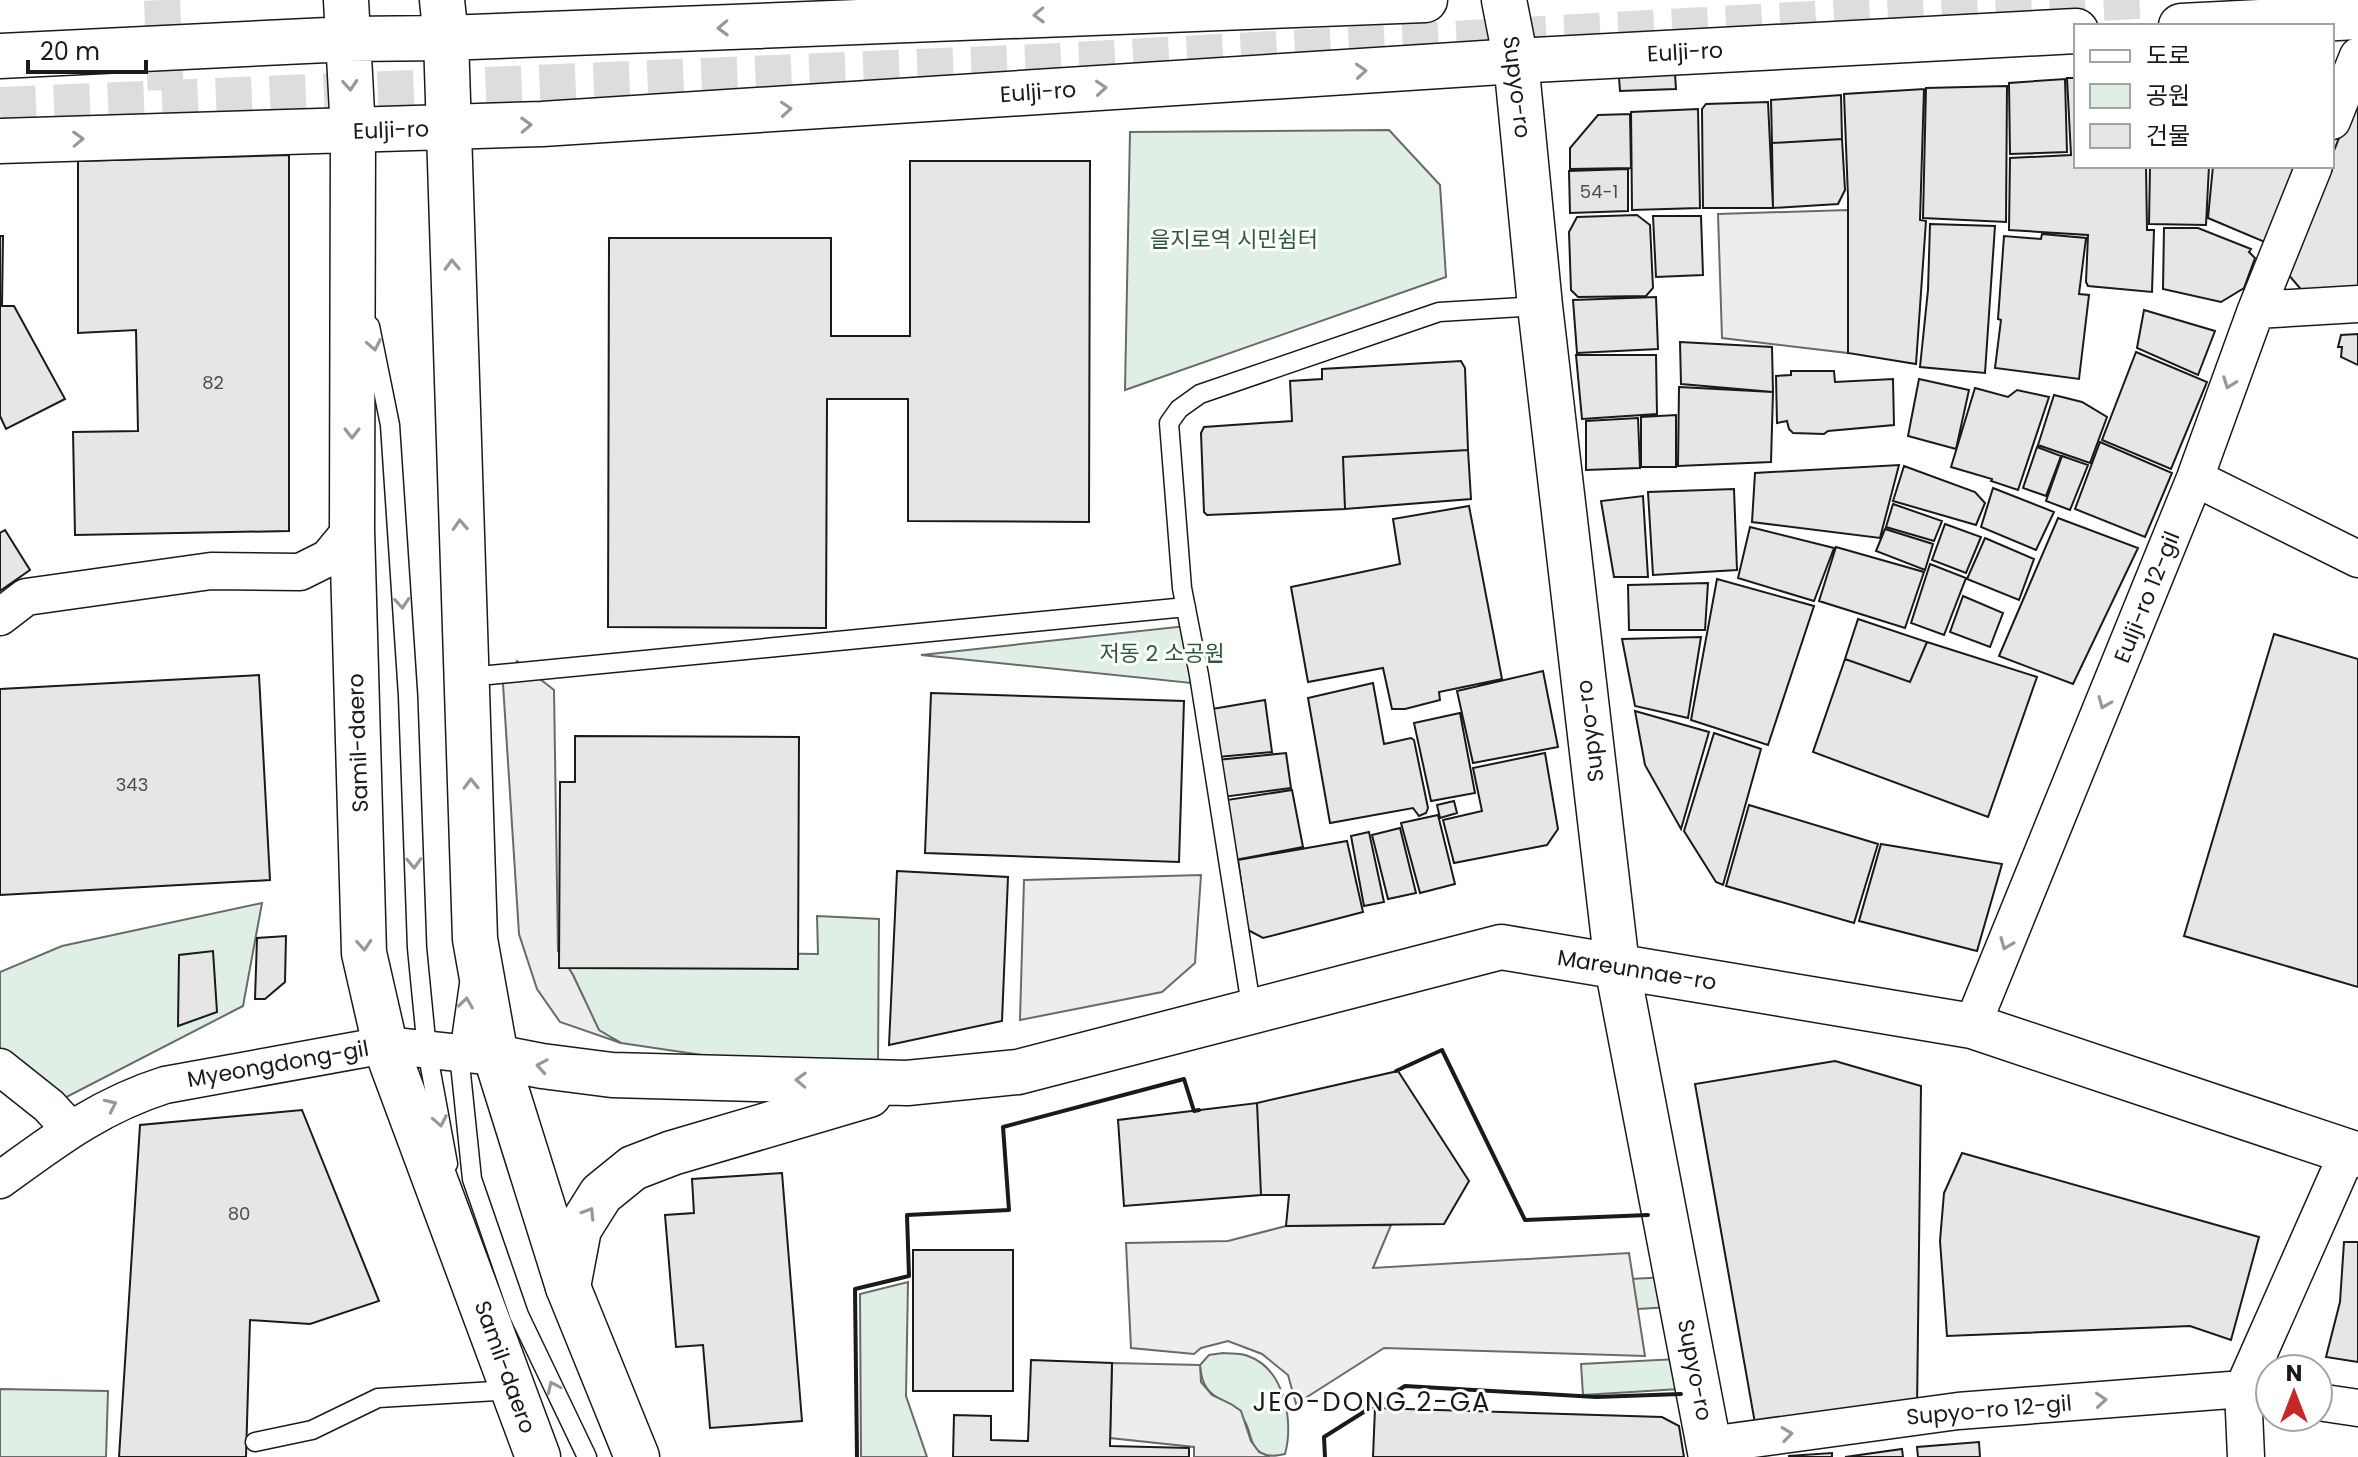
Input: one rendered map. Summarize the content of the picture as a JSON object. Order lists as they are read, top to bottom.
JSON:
{
  "streets": {
    "main road": [
      "Eulji-ro",
      "Supyo-ro",
      "Samil-daero",
      "Mareunnae-ro"
    ],
    "street": ["Eulji-ro 12-gil", "Myeongdong-gil", "Supyo-ro 12-gil"]
  },
  "crossings": [
    ["Eulji-ro", "Supyo-ro"],
    ["Eulji-ro", "Samil-daero"],
    ["Supyo-ro", "Mareunnae-ro"],
    ["Supyo-ro", "Supyo-ro 12-gil"],
    ["Eulji-ro 12-gil", "Mareunnae-ro"],
    ["Samil-daero", "Myeongdong-gil"]
  ],
  "one_way": ["Eulji-ro 12-gil", "Myeongdong-gil", "Supyo-ro 12-gil"],
  "districts": ["JEO-DONG 2-GA"],
  "parks": ["을지로역 시민쉼터", "저동 2 소공원"],
  "house_numbers": [
    "54-1",
    "82",
    "343",
    "80"
  ],
  "legend": ["도로", "공원", "건물"],
  "scale_bar": "20 m",
  "north": "top"
}
